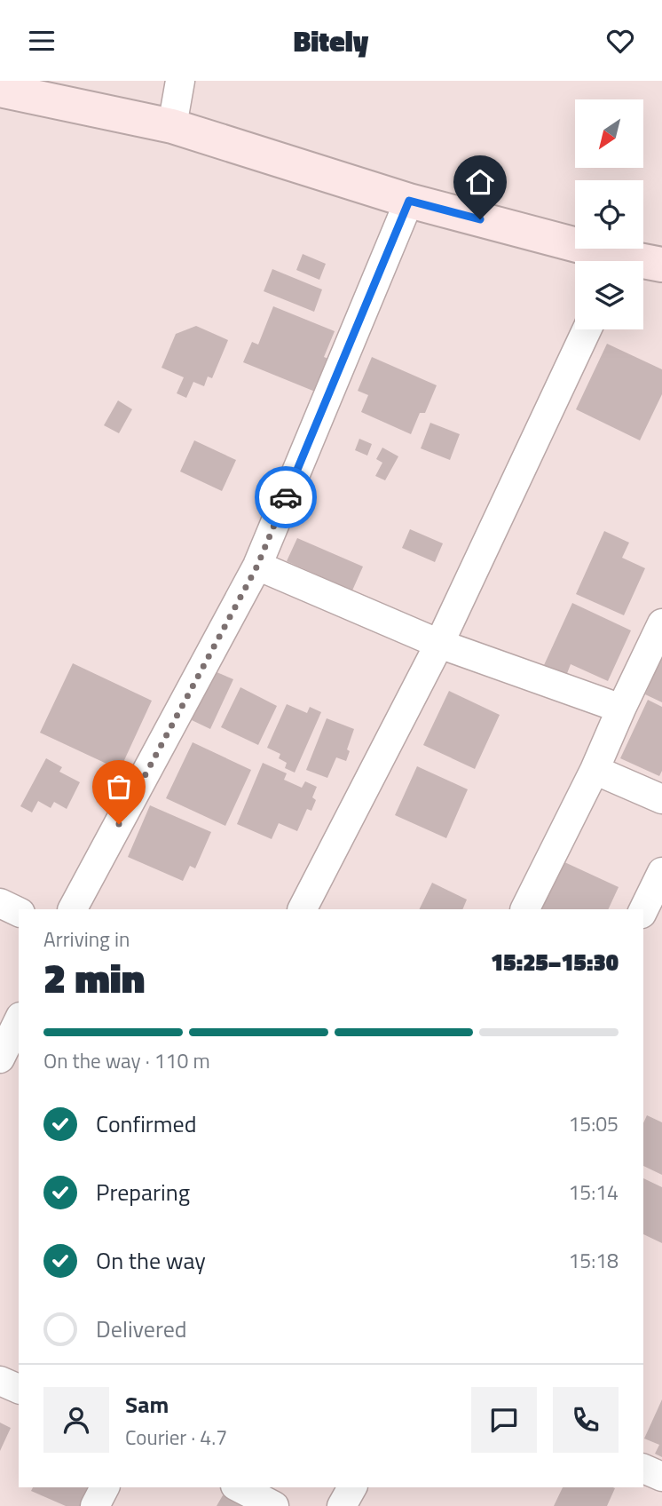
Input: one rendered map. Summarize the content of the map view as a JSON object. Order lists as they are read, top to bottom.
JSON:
{
  "north": "bottom left",
  "page": {
    "header": "Bitely",
    "heading": ["2 min", "Arriving in", "15:25–15:30"],
    "panel": ["Sam", "Courier · 4.7"],
    "bar": "On the way · 110 m",
    "list": [
      ["Confirmed", "15:05"],
      ["Preparing", "15:14"],
      ["On the way", "15:18"],
      "Delivered"
    ]
  }
}
